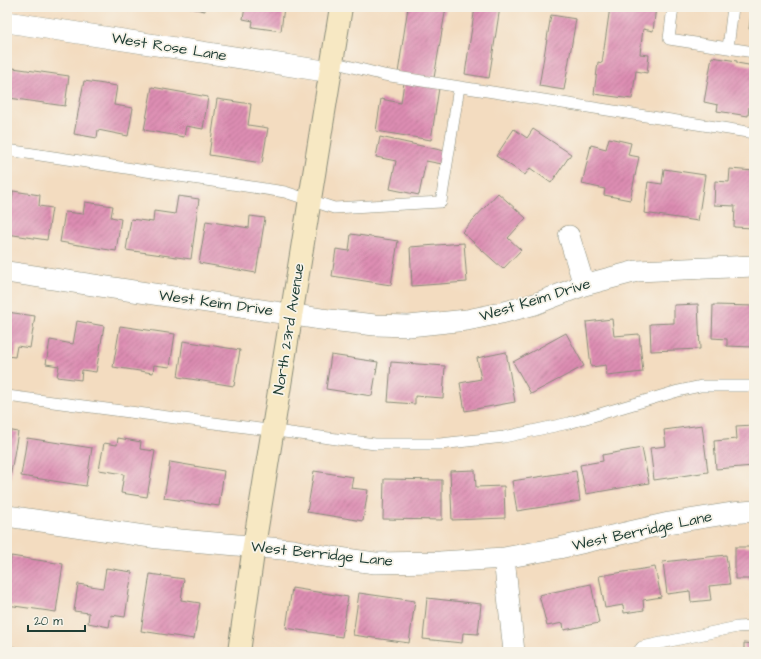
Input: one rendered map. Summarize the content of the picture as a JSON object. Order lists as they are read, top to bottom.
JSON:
{
  "streets": {
    "street": [
      "West Rose Lane",
      "West Keim Drive",
      "North 23rd Avenue",
      "West Berridge Lane"
    ]
  },
  "crossings": [
    ["West Rose Lane", "North 23rd Avenue"],
    ["West Keim Drive", "North 23rd Avenue"],
    ["North 23rd Avenue", "West Berridge Lane"]
  ],
  "scale_bar": "20 m"
}
